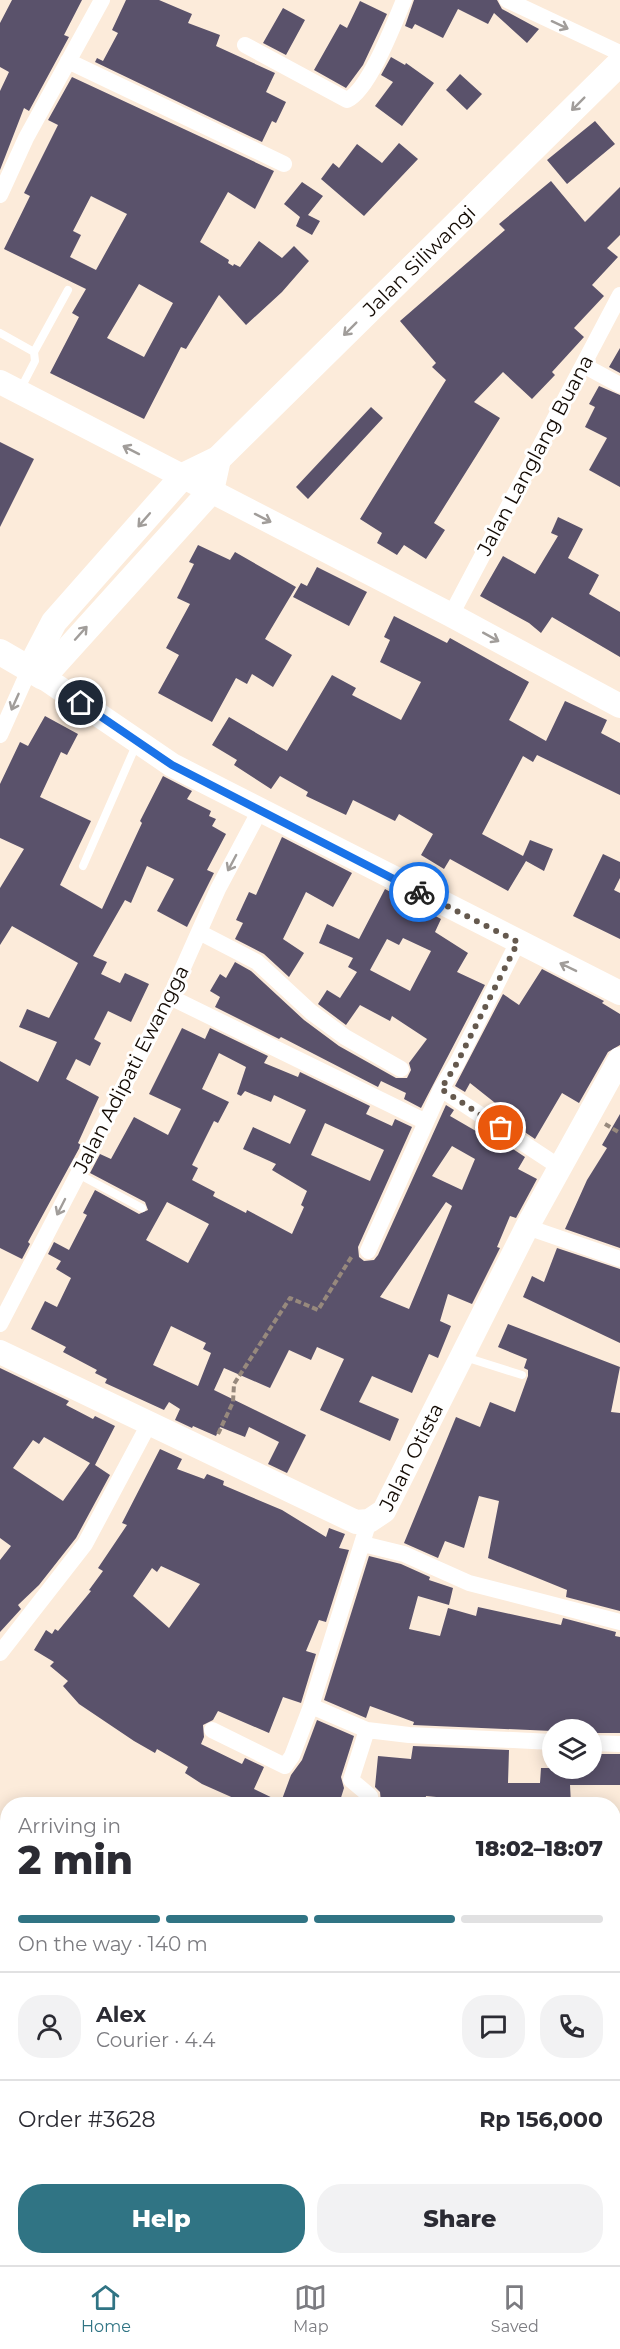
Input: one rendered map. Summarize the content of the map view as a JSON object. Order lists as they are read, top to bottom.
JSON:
{
  "streets": {
    "main road": ["Jalan Siliwangi"],
    "street": ["Jalan Langlang Buana", "Jalan Adipati Ewangga", "Jalan Otista"]
  },
  "one_way": ["Jalan Adipati Ewangga"],
  "page": {
    "heading": ["2 min", "Arriving in", "18:02–18:07"],
    "panel": [
      "Alex",
      "Courier · 4.4",
      "Order #3628",
      "Rp 156,000"
    ],
    "bar": "On the way · 140 m",
    "buttons": ["Help", "Share"],
    "tabs": ["Home", "Map", "Saved"]
  }
}
